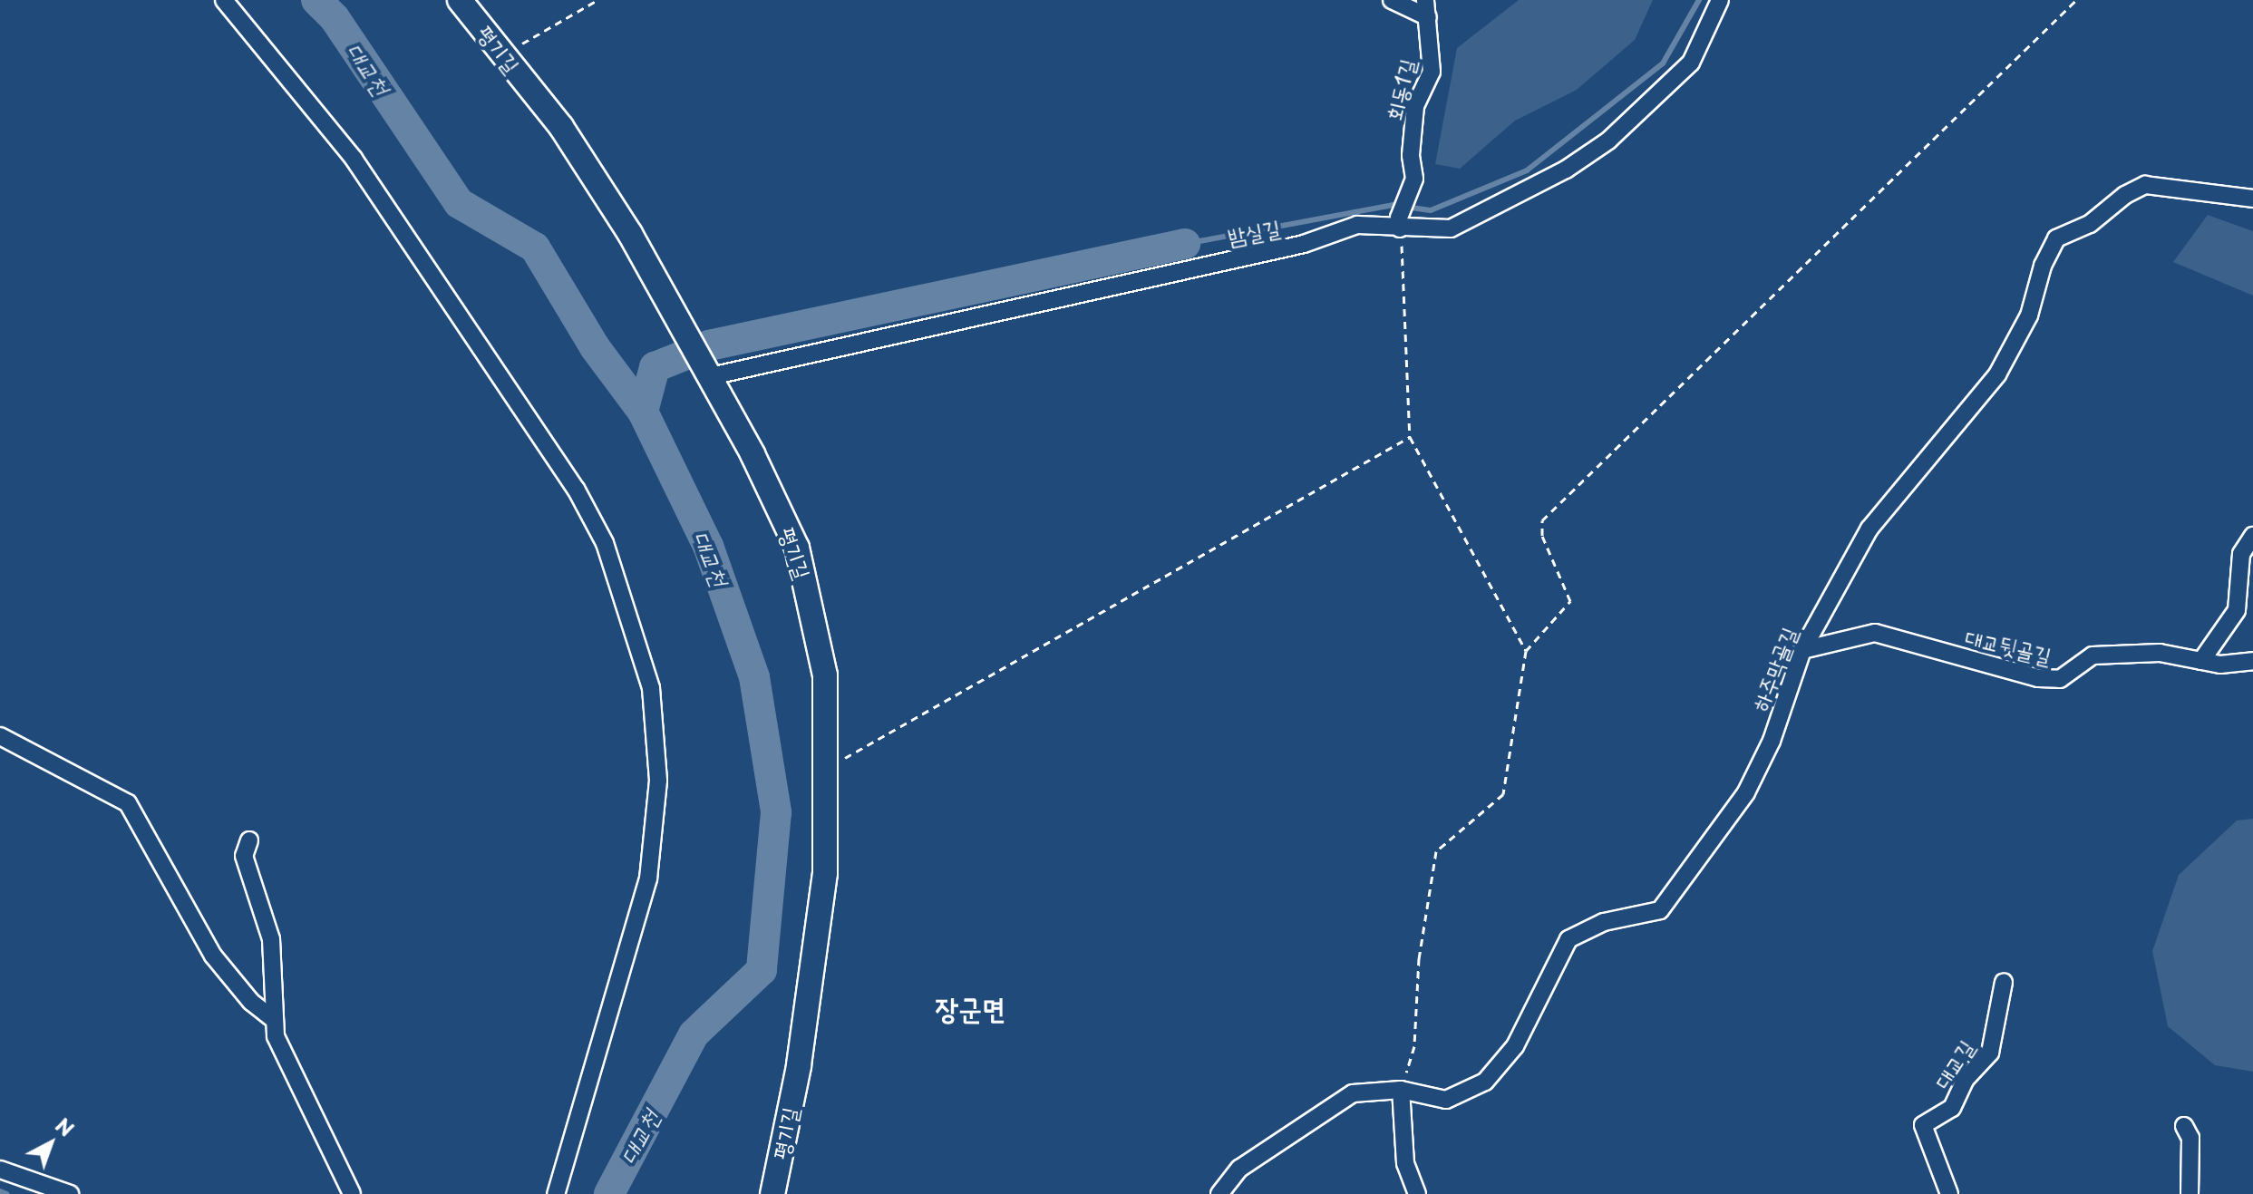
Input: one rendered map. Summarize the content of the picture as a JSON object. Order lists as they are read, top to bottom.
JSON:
{
  "streets": {
    "main road": ["평기길"],
    "street": [
      "회동1길",
      "밤실길",
      "대교뒷골길",
      "하주막골길",
      "대교길"
    ]
  },
  "crossings": [
    ["평기길", "밤실길"],
    ["회동1길", "밤실길"],
    ["대교뒷골길", "하주막골길"]
  ],
  "districts": ["장군면"],
  "water": ["대교천"],
  "north": "top right"
}
